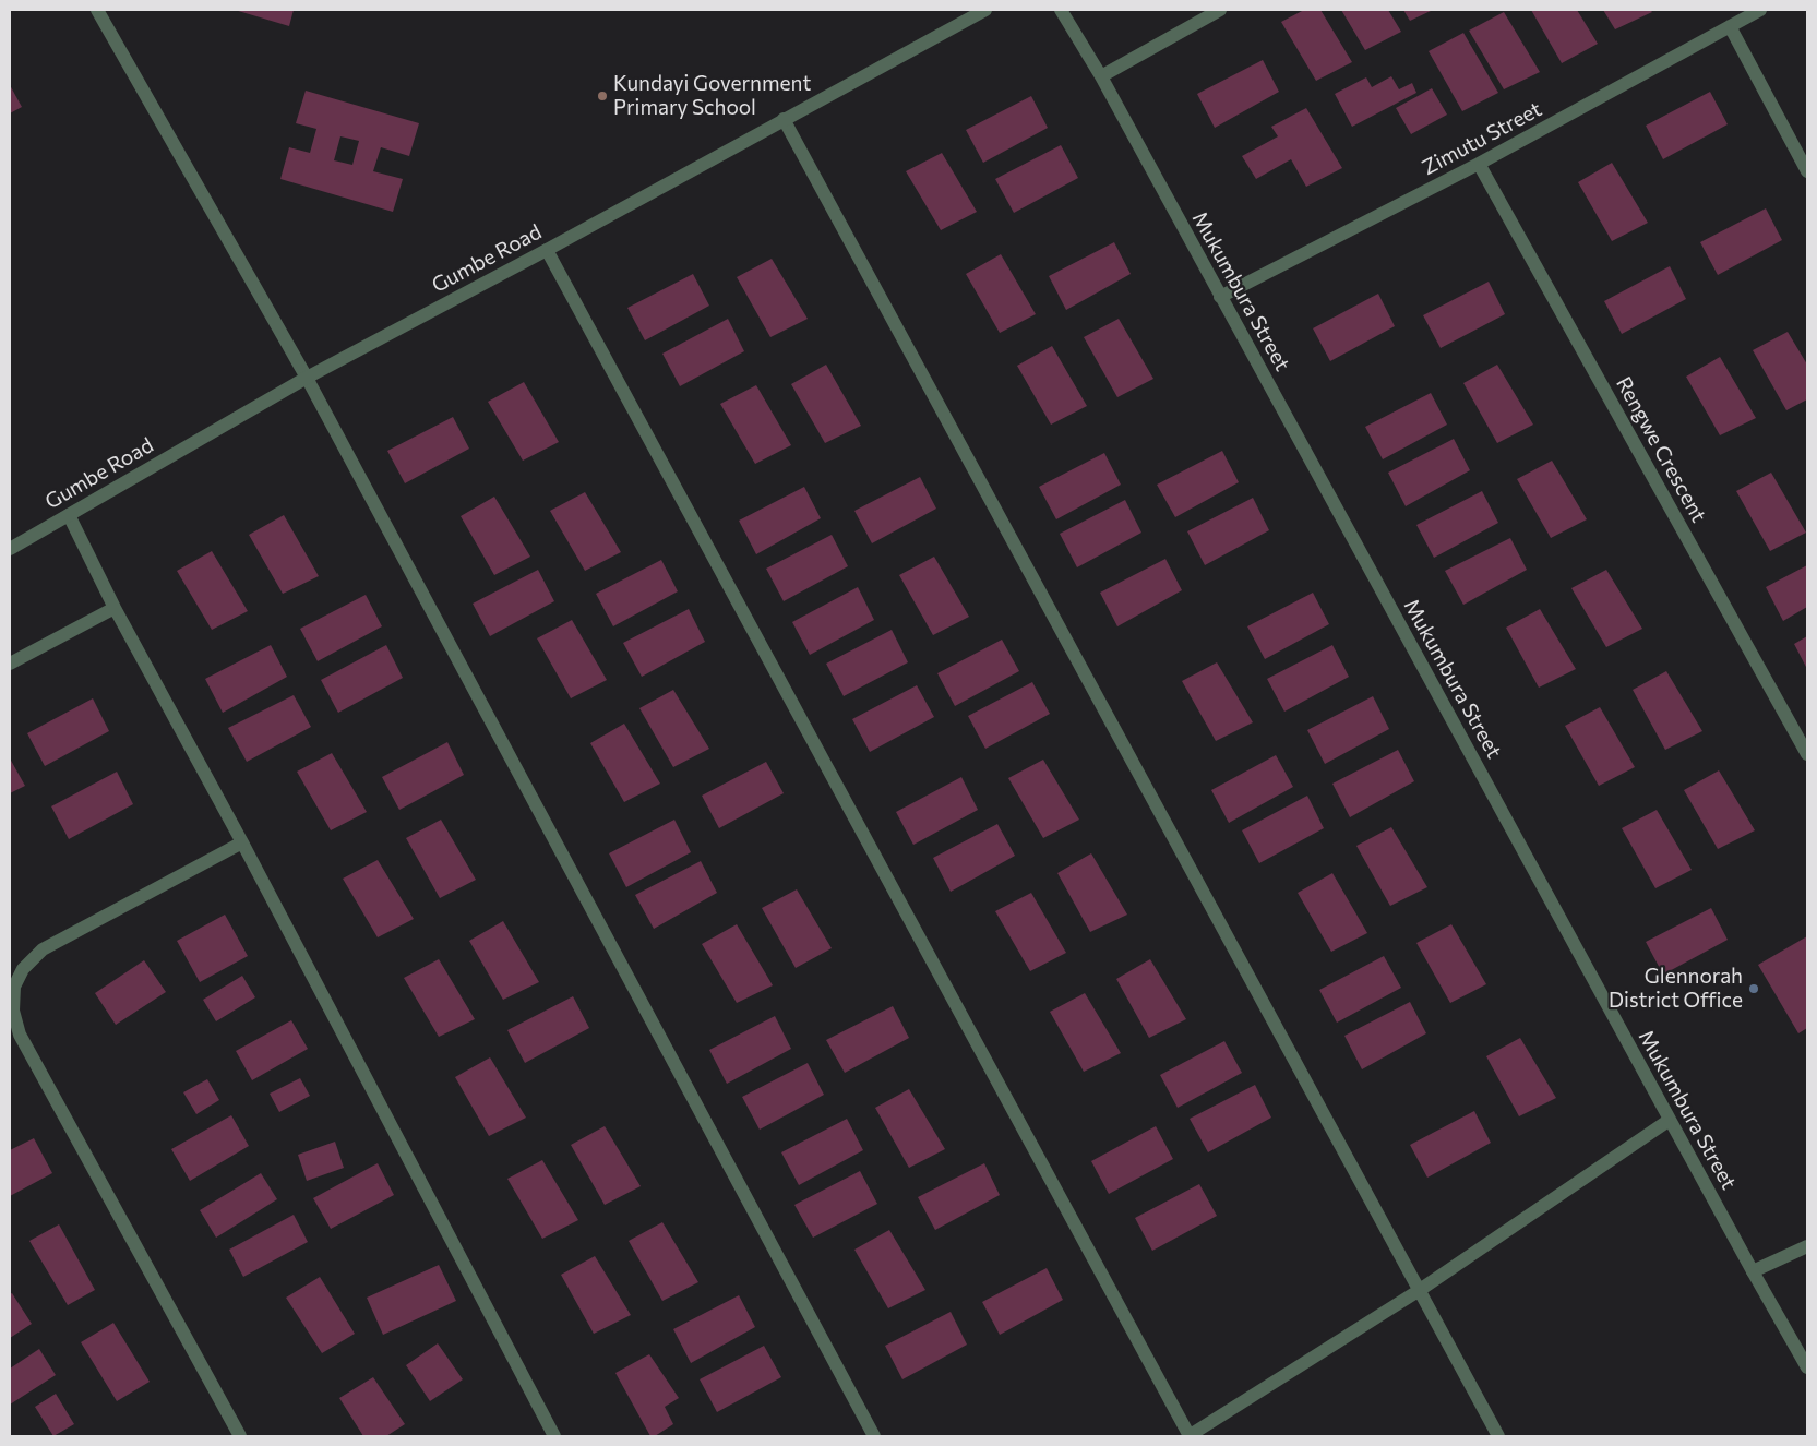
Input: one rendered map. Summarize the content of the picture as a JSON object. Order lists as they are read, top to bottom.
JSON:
{
  "streets": {
    "street": [
      "Zimutu Street",
      "Gumbe Road",
      "Mukumbura Street",
      "Rengwe Crescent"
    ]
  },
  "crossings": [
    ["Zimutu Street", "Mukumbura Street"],
    ["Zimutu Street", "Rengwe Crescent"]
  ],
  "places": ["Kundayi Government Primary School", "Glennorah District Office"]
}
